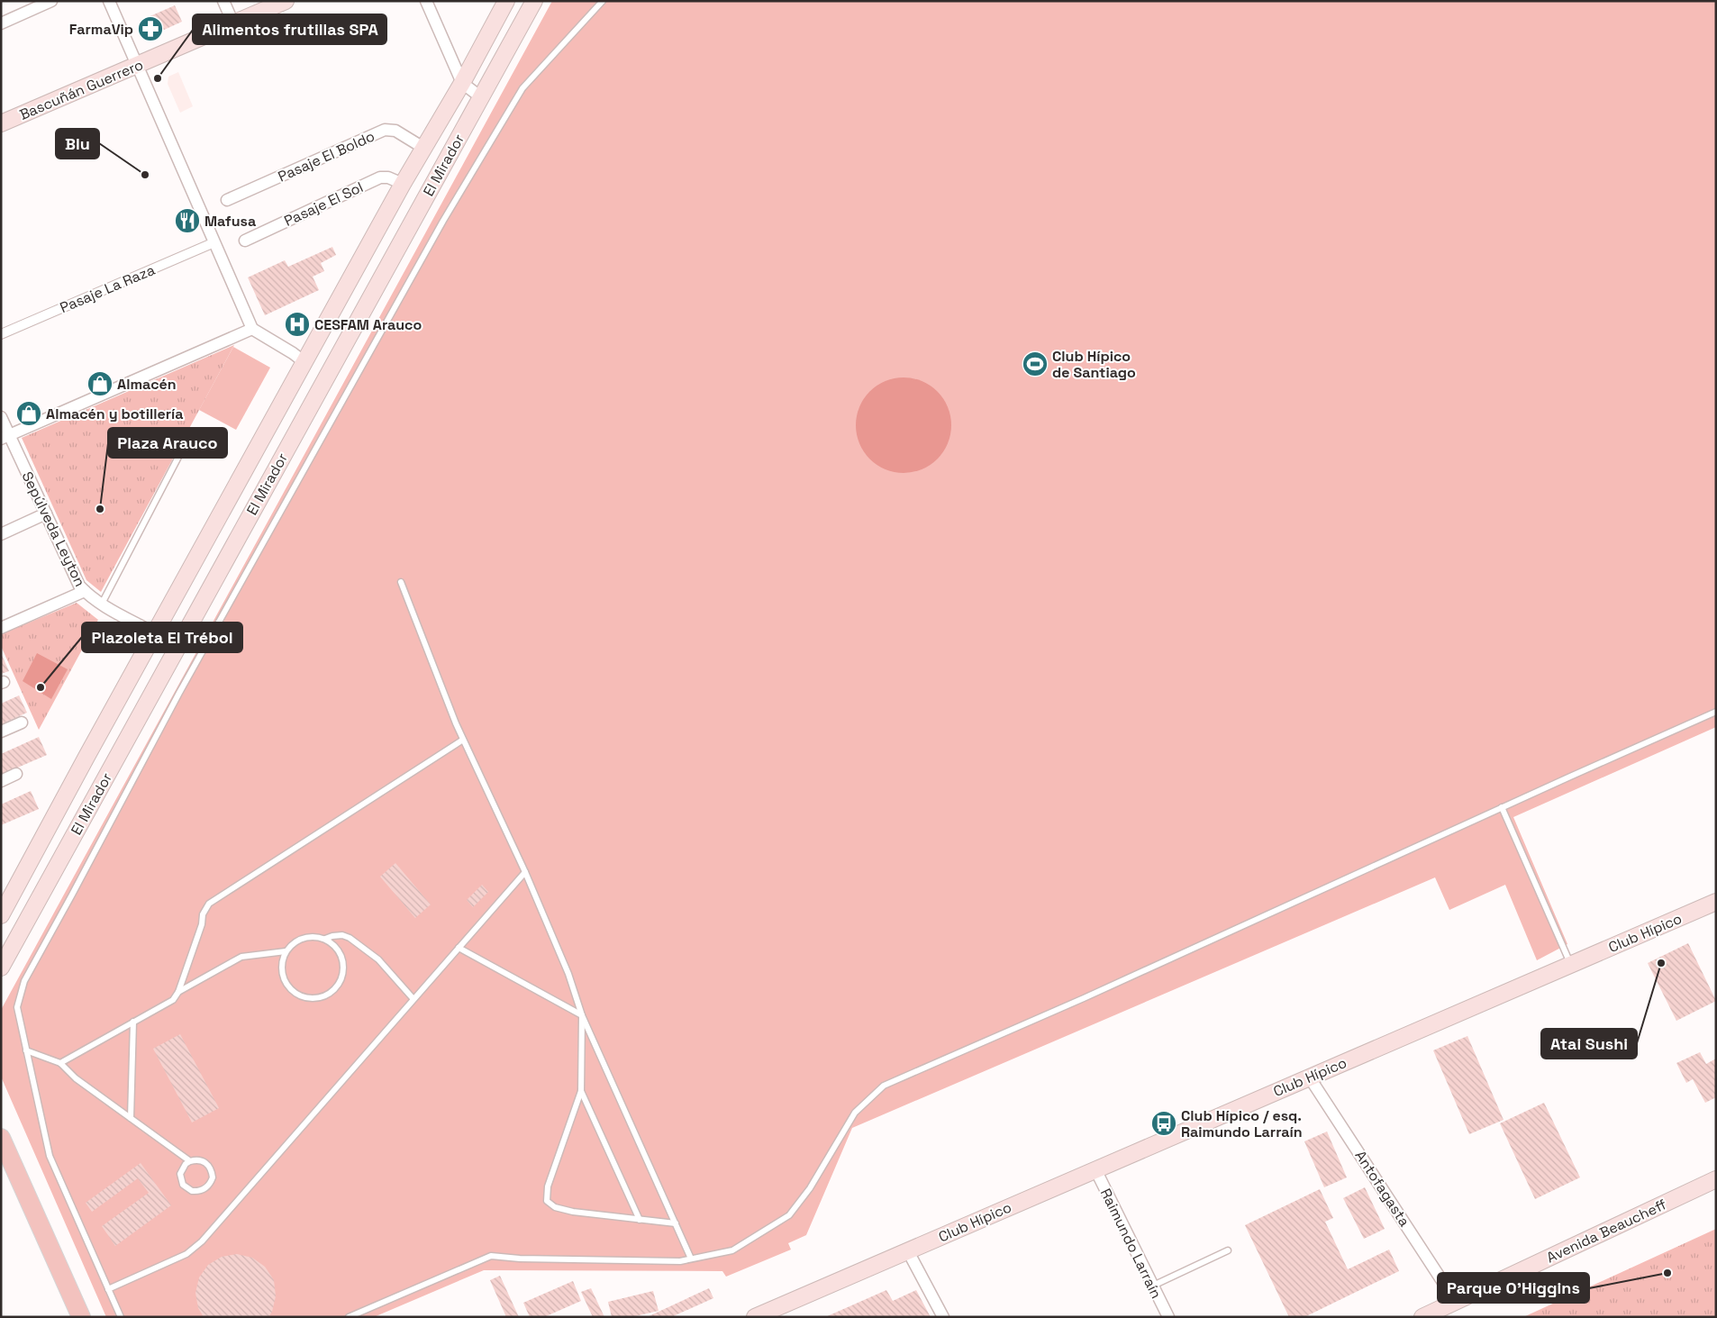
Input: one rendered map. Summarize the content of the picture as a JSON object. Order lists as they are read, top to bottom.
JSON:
{
  "streets": {
    "main road": [
      "Bascuñán Guerrero",
      "El Mirador",
      "Club Hípico",
      "Avenida Beaucheff"
    ],
    "street": [
      "Pasaje El Boldo",
      "Pasaje El Sol",
      "Pasaje La Raza",
      "Sepúlveda Leyton",
      "Antofagasta",
      "Raimundo Larraín"
    ]
  },
  "crossings": [
    ["Pasaje El Boldo", "El Mirador"],
    ["El Mirador", "Pasaje El Sol"],
    ["El Mirador", "Sepúlveda Leyton"],
    ["Club Hípico", "Antofagasta"],
    ["Club Hípico", "Raimundo Larraín"],
    ["Antofagasta", "Avenida Beaucheff"]
  ],
  "places": {
    "pharmacy": ["FarmaVip"],
    "other": [
      "Alimentos frutillas SPA",
      "Blu",
      "Plaza Arauco",
      "Plazoleta El Trébol",
      "Atai Sushi",
      "Parque O'Higgins"
    ],
    "restaurant": ["Mafusa"],
    "hospital": ["CESFAM Arauco"],
    "sports": ["Club Hípico de Santiago"],
    "shop": ["Almacén", "Almacén y botillería"],
    "bus stop": ["Club Hípico / esq. Raimundo Larraín"]
  }
}
